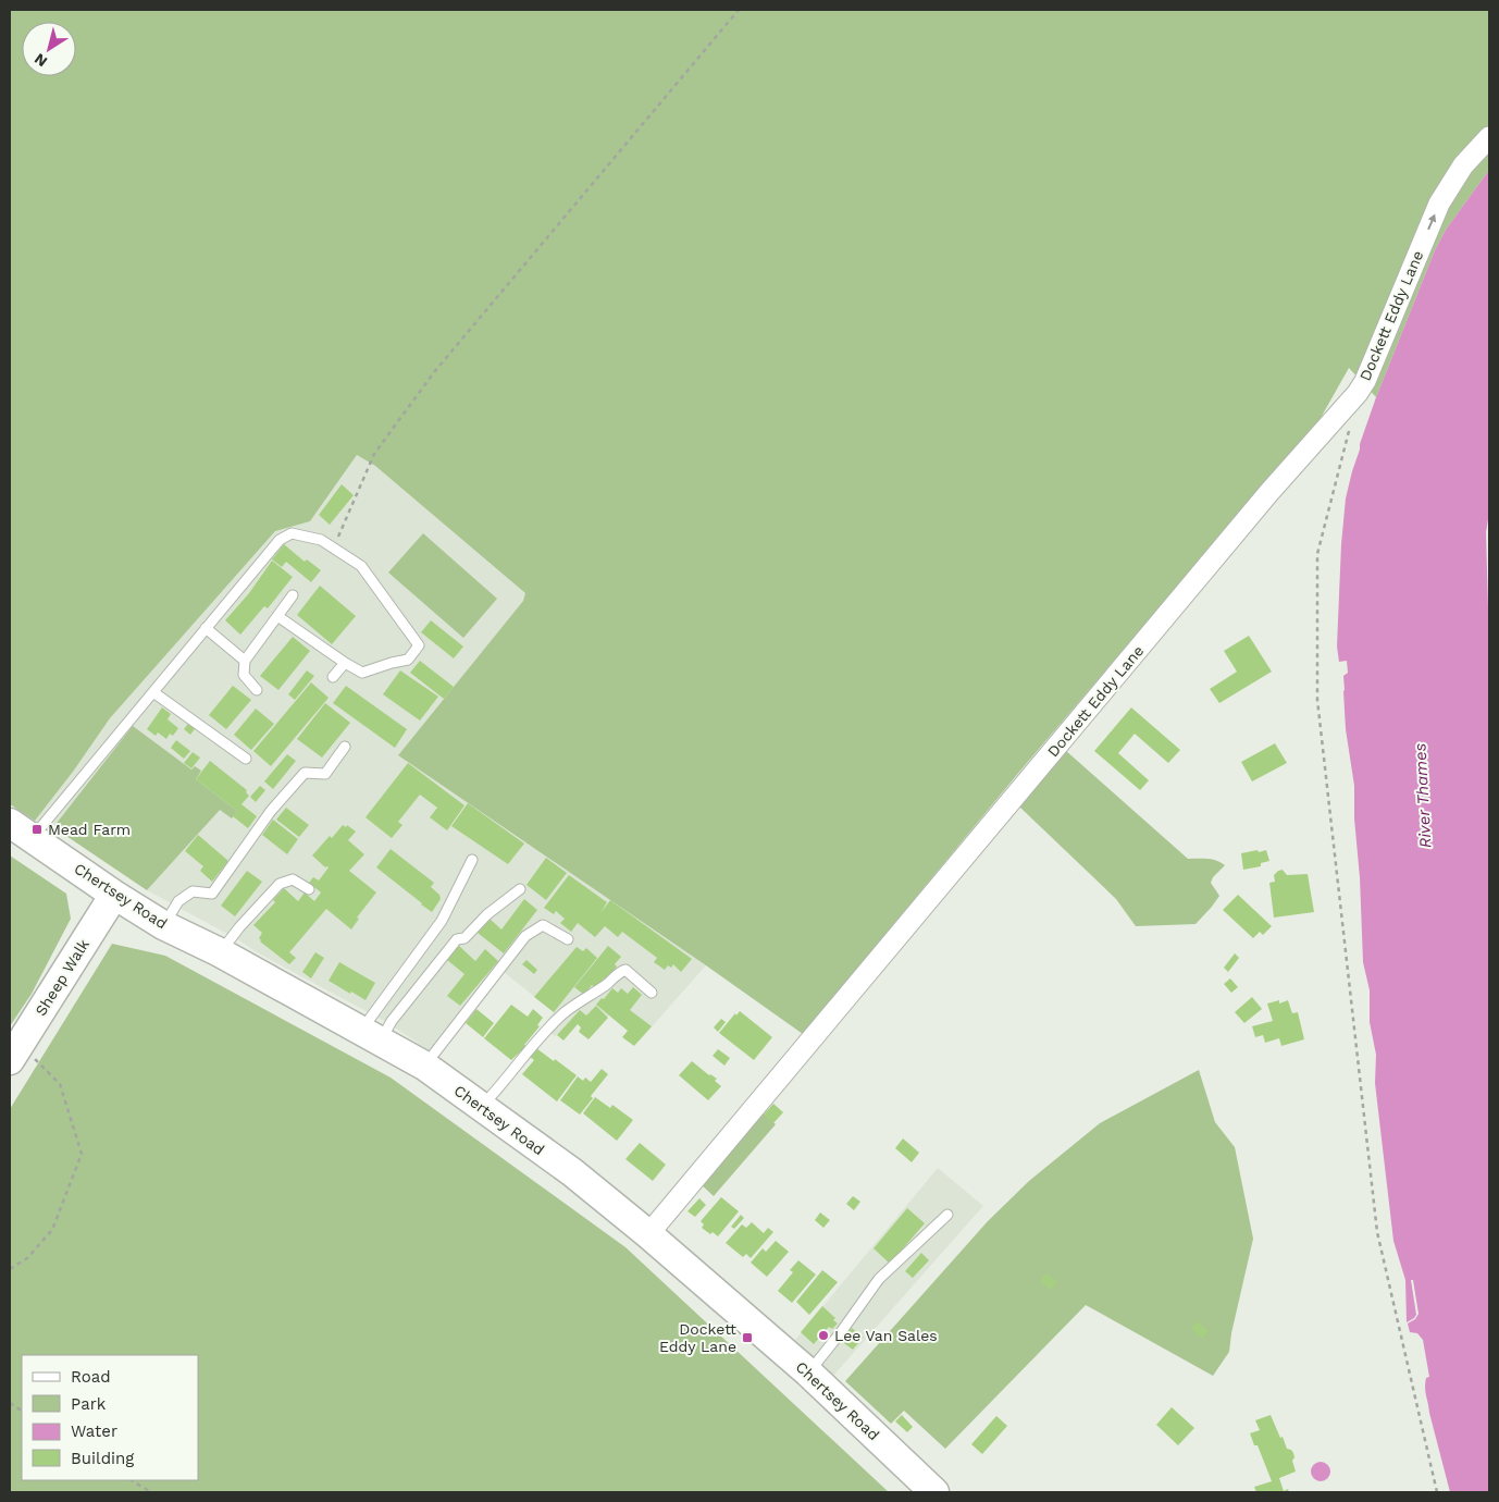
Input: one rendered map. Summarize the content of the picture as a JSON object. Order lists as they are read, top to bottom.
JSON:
{
  "streets": {
    "main road": ["Chertsey Road", "Sheep Walk"],
    "street": ["Dockett Eddy Lane"]
  },
  "crossings": [
    ["Dockett Eddy Lane", "Chertsey Road"],
    ["Chertsey Road", "Sheep Walk"]
  ],
  "one_way": ["Dockett Eddy Lane"],
  "water": ["River Thames"],
  "places": {
    "transit": ["Mead Farm", "Dockett Eddy Lane"],
    "other": ["Lee Van Sales"]
  },
  "legend": [
    "Road",
    "Park",
    "Water",
    "Building"
  ],
  "north": "bottom left"
}
